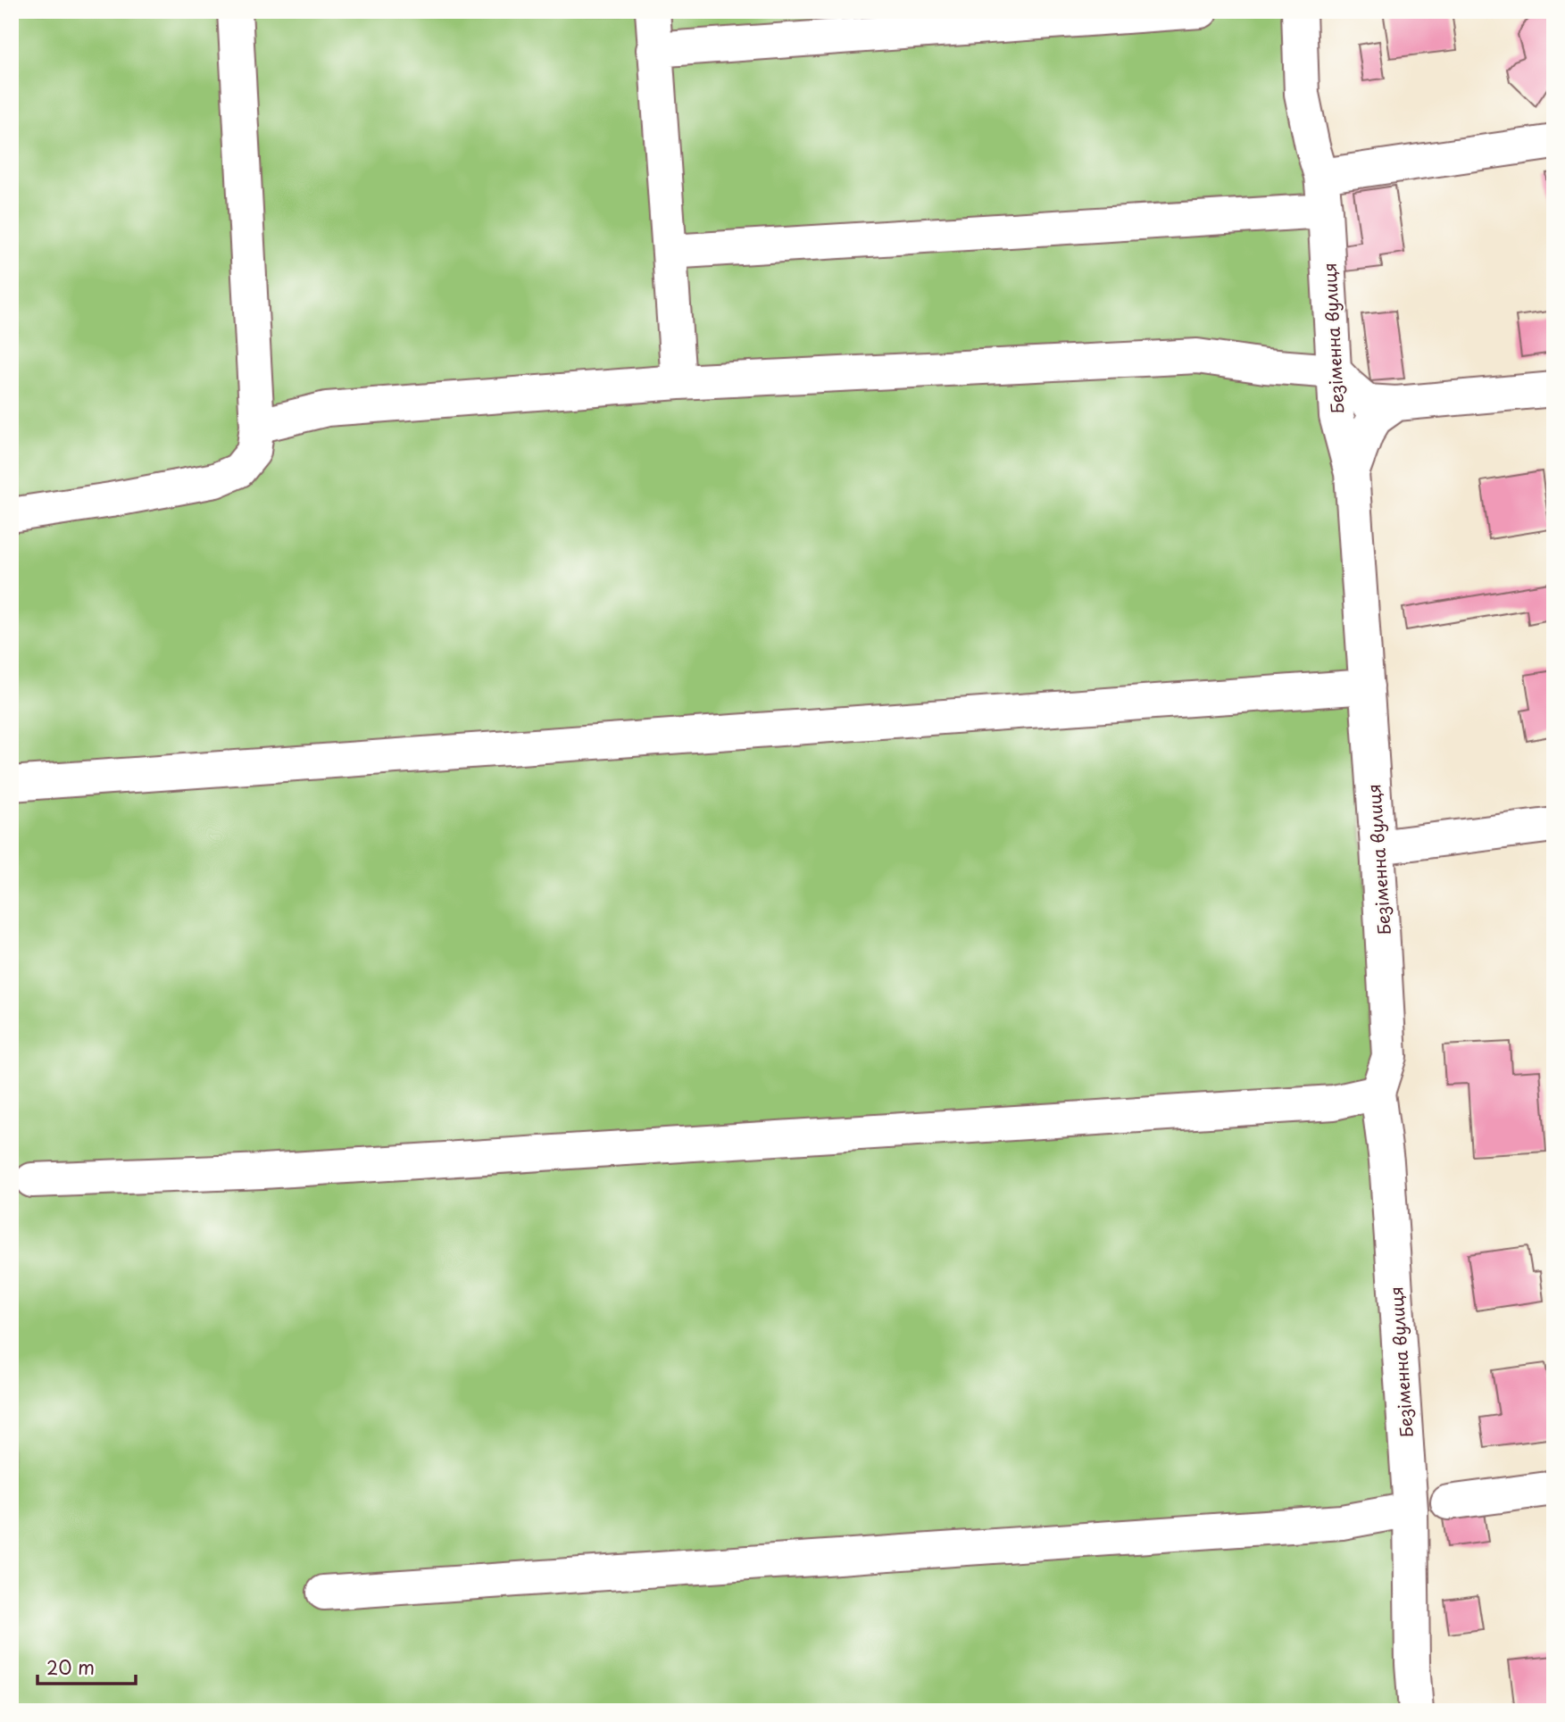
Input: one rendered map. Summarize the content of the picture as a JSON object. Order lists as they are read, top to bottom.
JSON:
{
  "streets": {
    "street": ["Безіменна вулиця"]
  },
  "scale_bar": "20 m"
}
